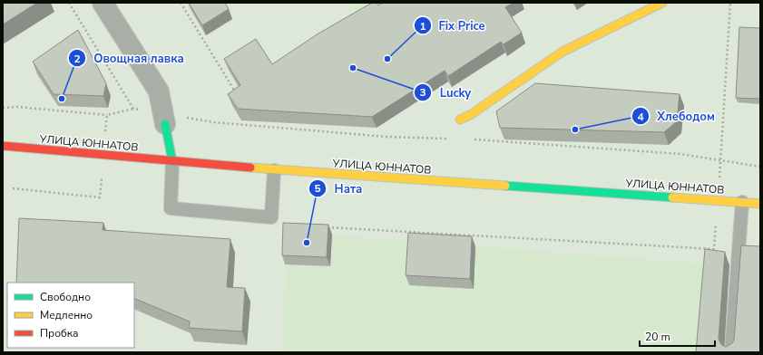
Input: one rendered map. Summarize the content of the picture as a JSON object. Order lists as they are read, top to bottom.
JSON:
{
  "streets": {
    "street": ["УЛИЦА ЮННАТОВ"]
  },
  "places": [
    "Fix Price",
    "Lucky",
    "Овощная лавка",
    "Хлебодом",
    "Ната"
  ],
  "legend": ["Свободно", "Медленно", "Пробка"],
  "scale_bar": "20 m"
}
